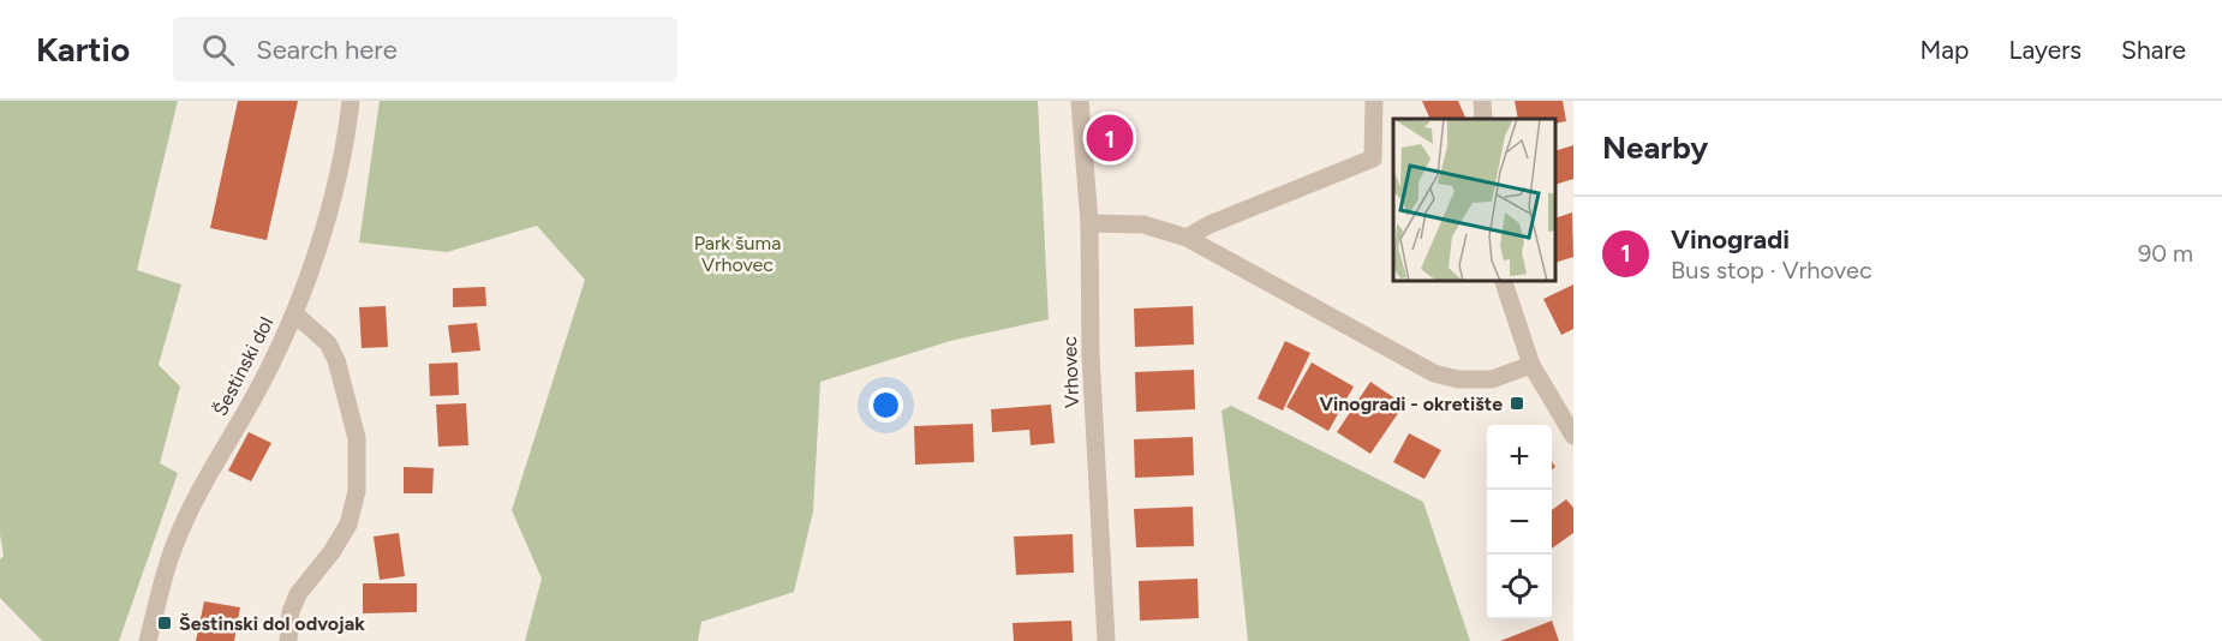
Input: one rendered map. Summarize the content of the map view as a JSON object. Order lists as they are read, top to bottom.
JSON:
{
  "streets": {
    "street": ["Šestinski dol", "Vrhovec"]
  },
  "parks": ["Park šuma Vrhovec"],
  "places": {
    "transit": ["Vinogradi - okretište", "Šestinski dol odvojak"]
  },
  "page": {
    "header": "Kartio",
    "search": "Search here",
    "nav": ["Map", "Layers", "Share"],
    "heading": "Nearby",
    "pins": "1",
    "list": [
      {
        "mark": "1",
        "name": "Vinogradi",
        "note": "Bus stop · Vrhovec",
        "value": "90 m"
      }
    ],
    "map_buttons": ["+", "−"]
  }
}
